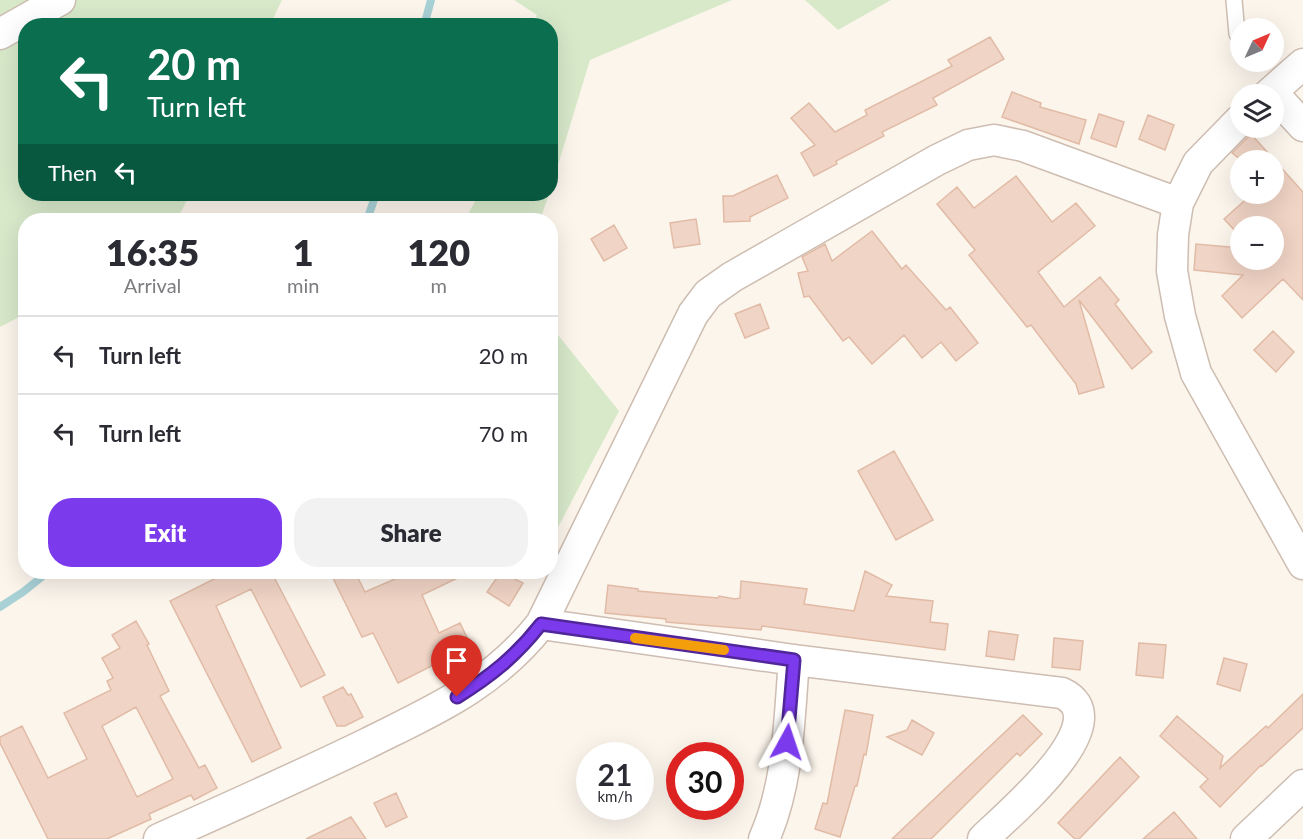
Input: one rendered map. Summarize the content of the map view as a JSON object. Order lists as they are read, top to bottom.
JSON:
{
  "north": "top right",
  "page": {
    "map_buttons": ["+", "−"],
    "turn": ["20 m", "Turn left"],
    "then": "Then",
    "eta": [
      "16:35",
      "Arrival",
      "1",
      "min",
      "120",
      "m"
    ],
    "list": [
      {
        "name": "Turn left",
        "value": "20 m"
      },
      {
        "name": "Turn left",
        "value": "70 m"
      }
    ],
    "buttons": ["Exit", "Share"],
    "speed": "21 km/h",
    "limit": "30"
  }
}
